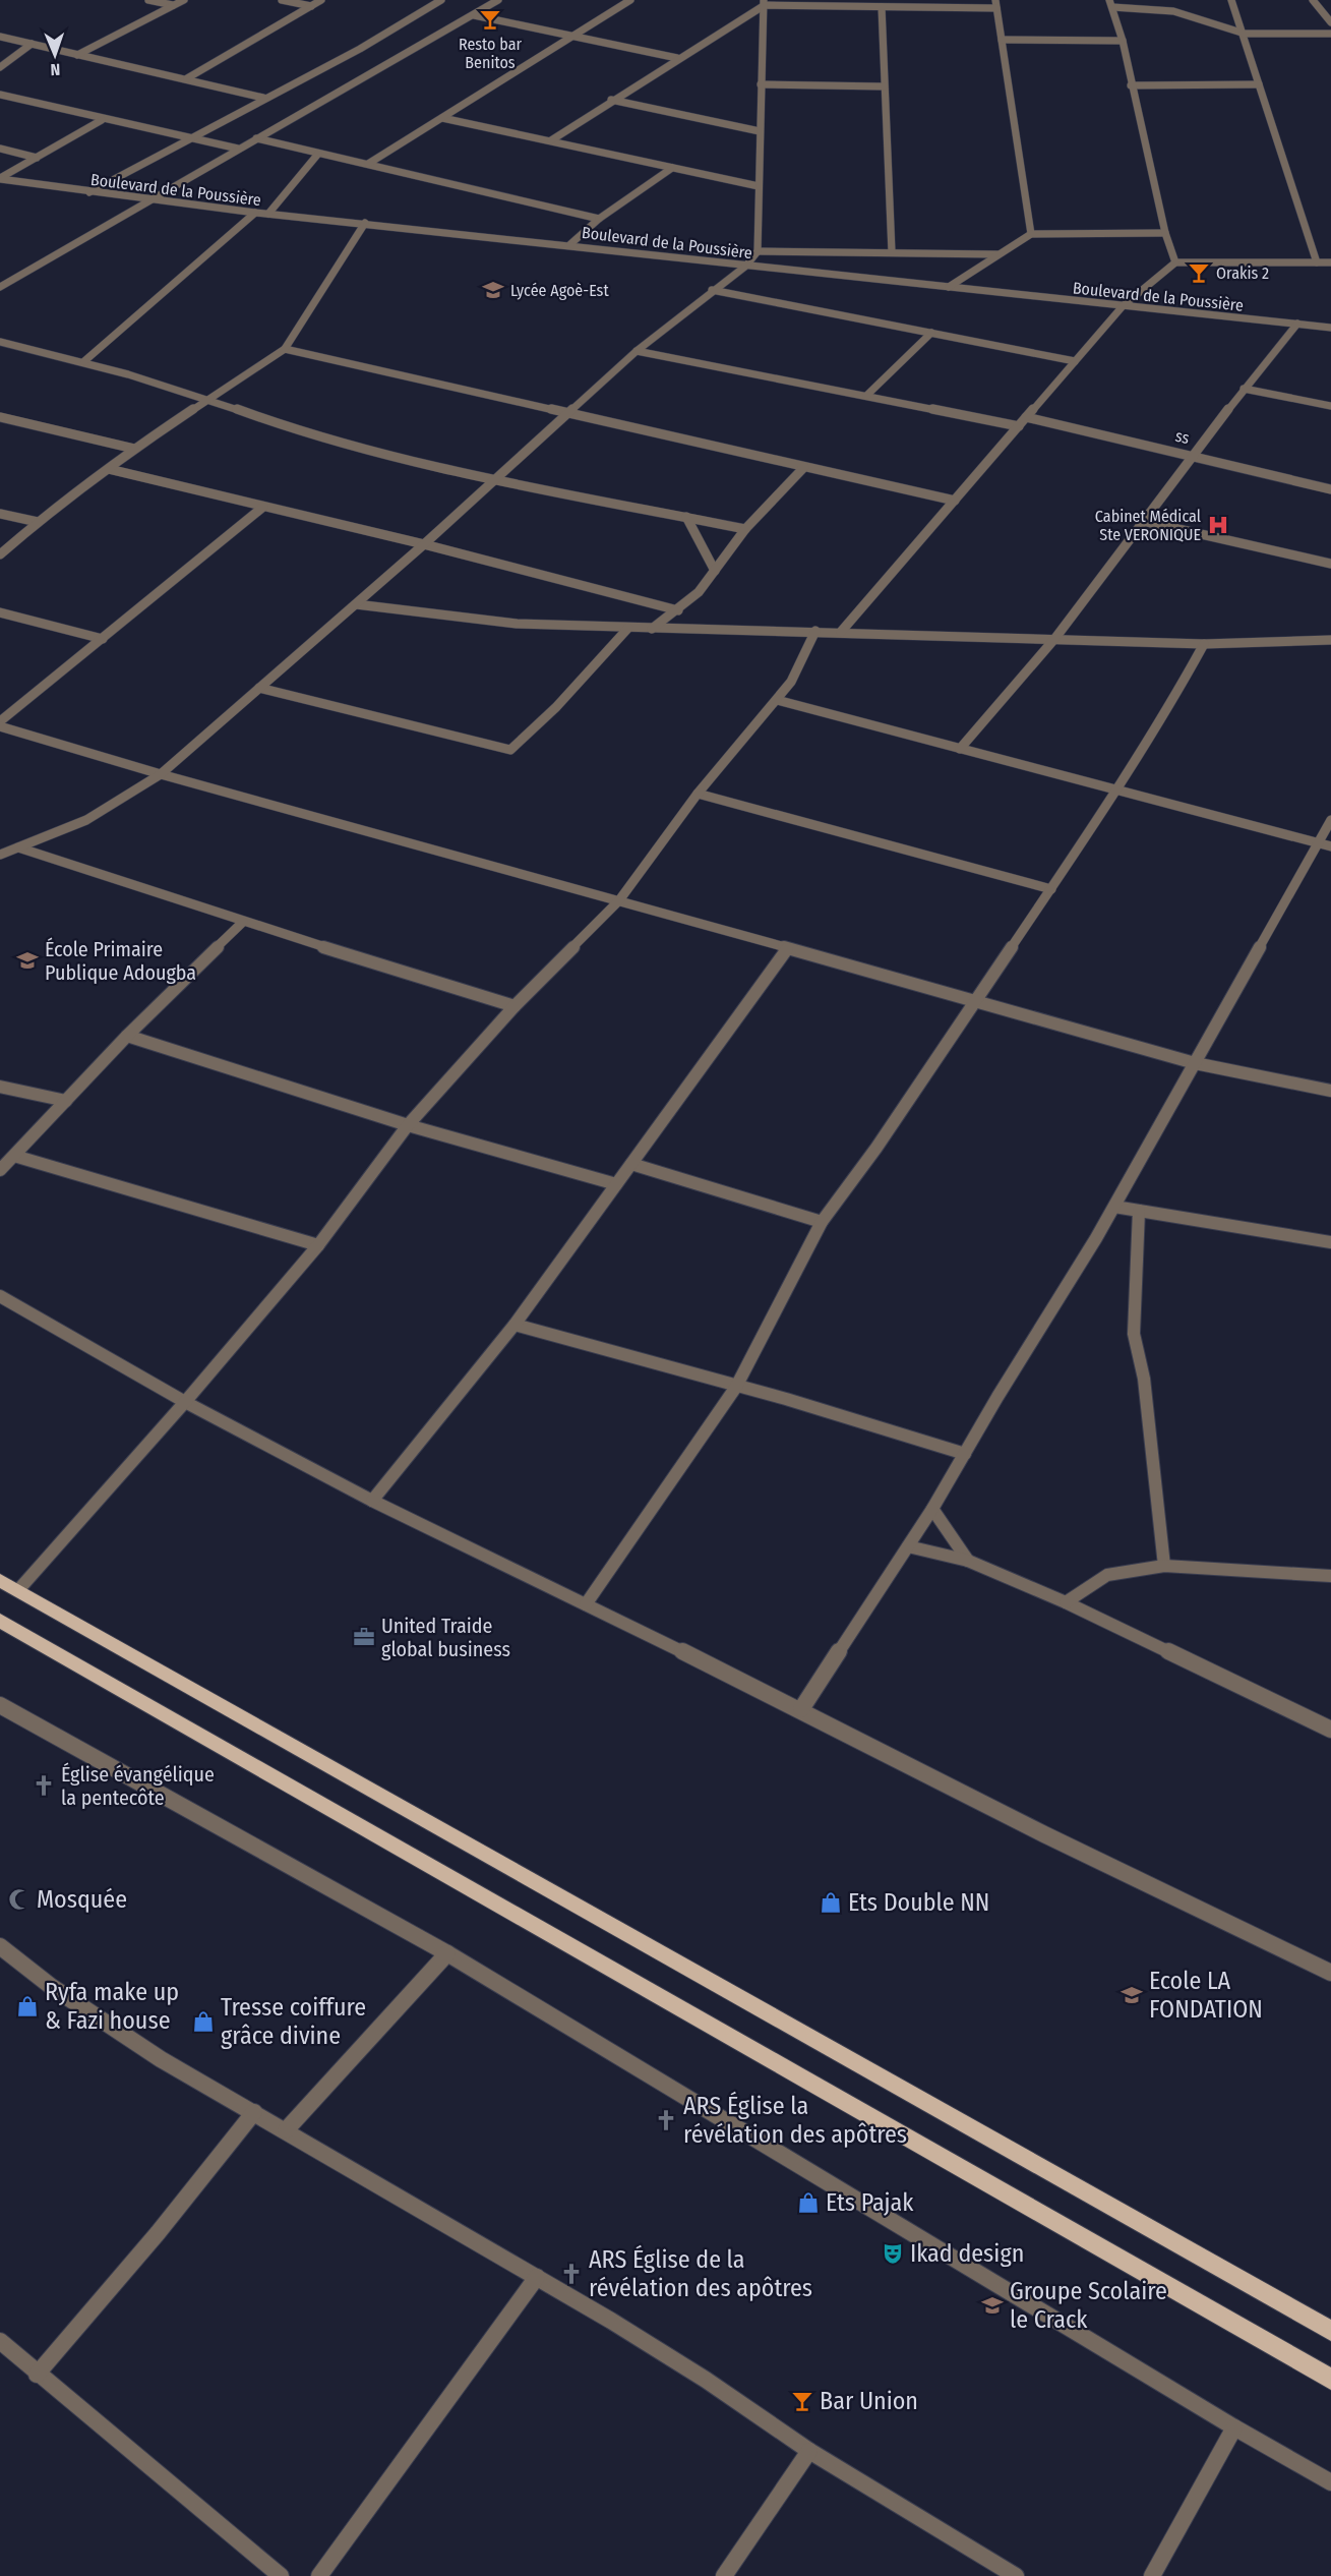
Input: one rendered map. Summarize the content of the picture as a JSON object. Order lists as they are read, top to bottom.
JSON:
{
  "streets": {
    "street": ["Boulevard de la Poussière", "ss"]
  },
  "places": {
    "bar": ["Resto bar Benitos", "Orakis 2", "Bar Union"],
    "school or university": [
      "Lycée Agoè-Est",
      "École Primaire Publique Adougba",
      "Ecole LA FONDATION",
      "Groupe Scolaire le Crack"
    ],
    "hospital": ["Cabinet Médical Ste VERONIQUE"],
    "office": ["United Traide global business"],
    "church": ["Église évangélique la pentecôte", "ARS Église la révélation des apôtres", "ARS Église de la révélation des apôtres"],
    "mosque": ["Mosquée"],
    "shop": [
      "Ets Double NN",
      "Ryfa make up & Fazi house",
      "Tresse coiffure grâce divine",
      "Ets Pajak"
    ],
    "theatre": ["Ikad design"]
  },
  "north": "bottom"
}
